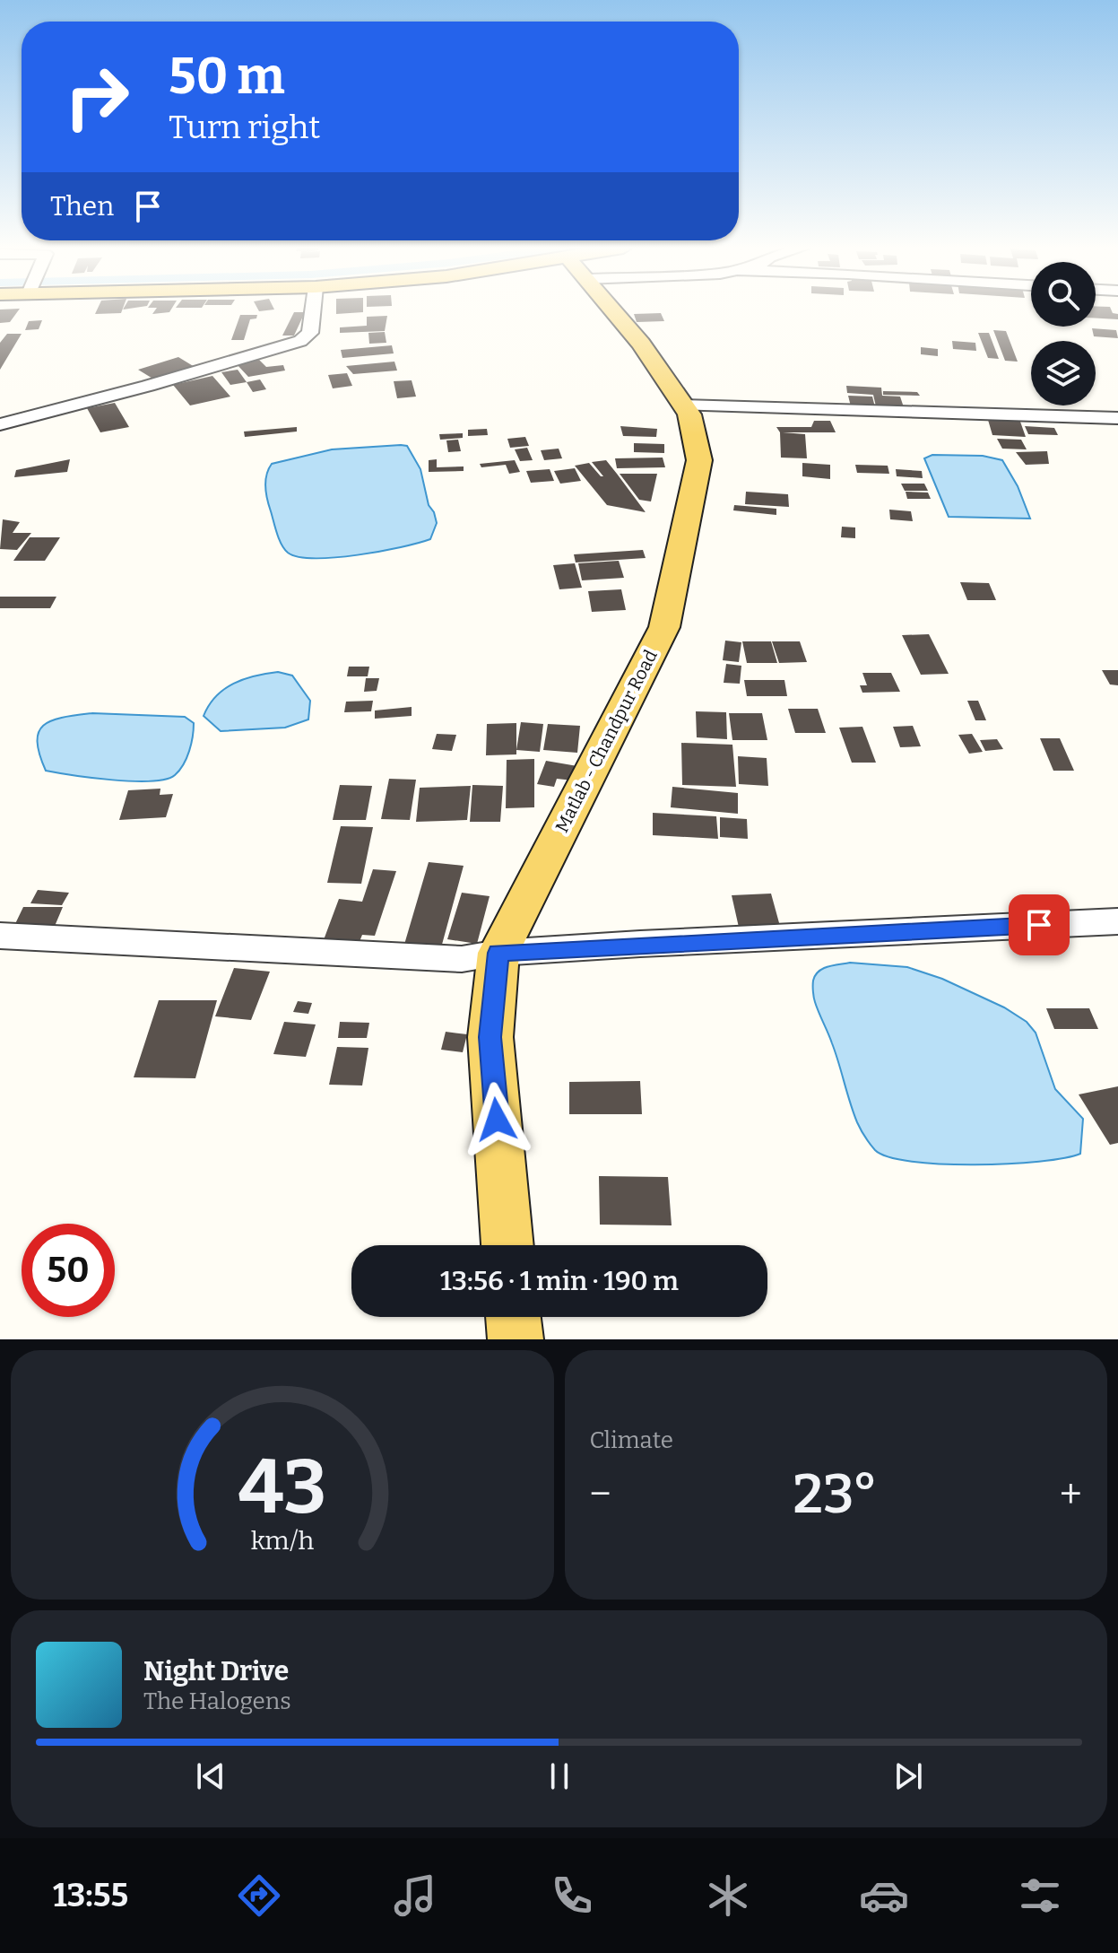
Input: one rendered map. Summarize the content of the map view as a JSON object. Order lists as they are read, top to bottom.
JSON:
{
  "streets": {
    "main road": ["Matlab - Chandpur Road"]
  },
  "page": {
    "turn": ["50 m", "Turn right"],
    "then": "Then",
    "limit": "50",
    "trip": "13:56 · 1 min · 190 m",
    "tile": "Climate",
    "heat": ["−", "23°", "+"],
    "song": ["Night Drive", "The Halogens"],
    "tabs": "13:55",
    "gauge": ["43", "km/h"]
  }
}
